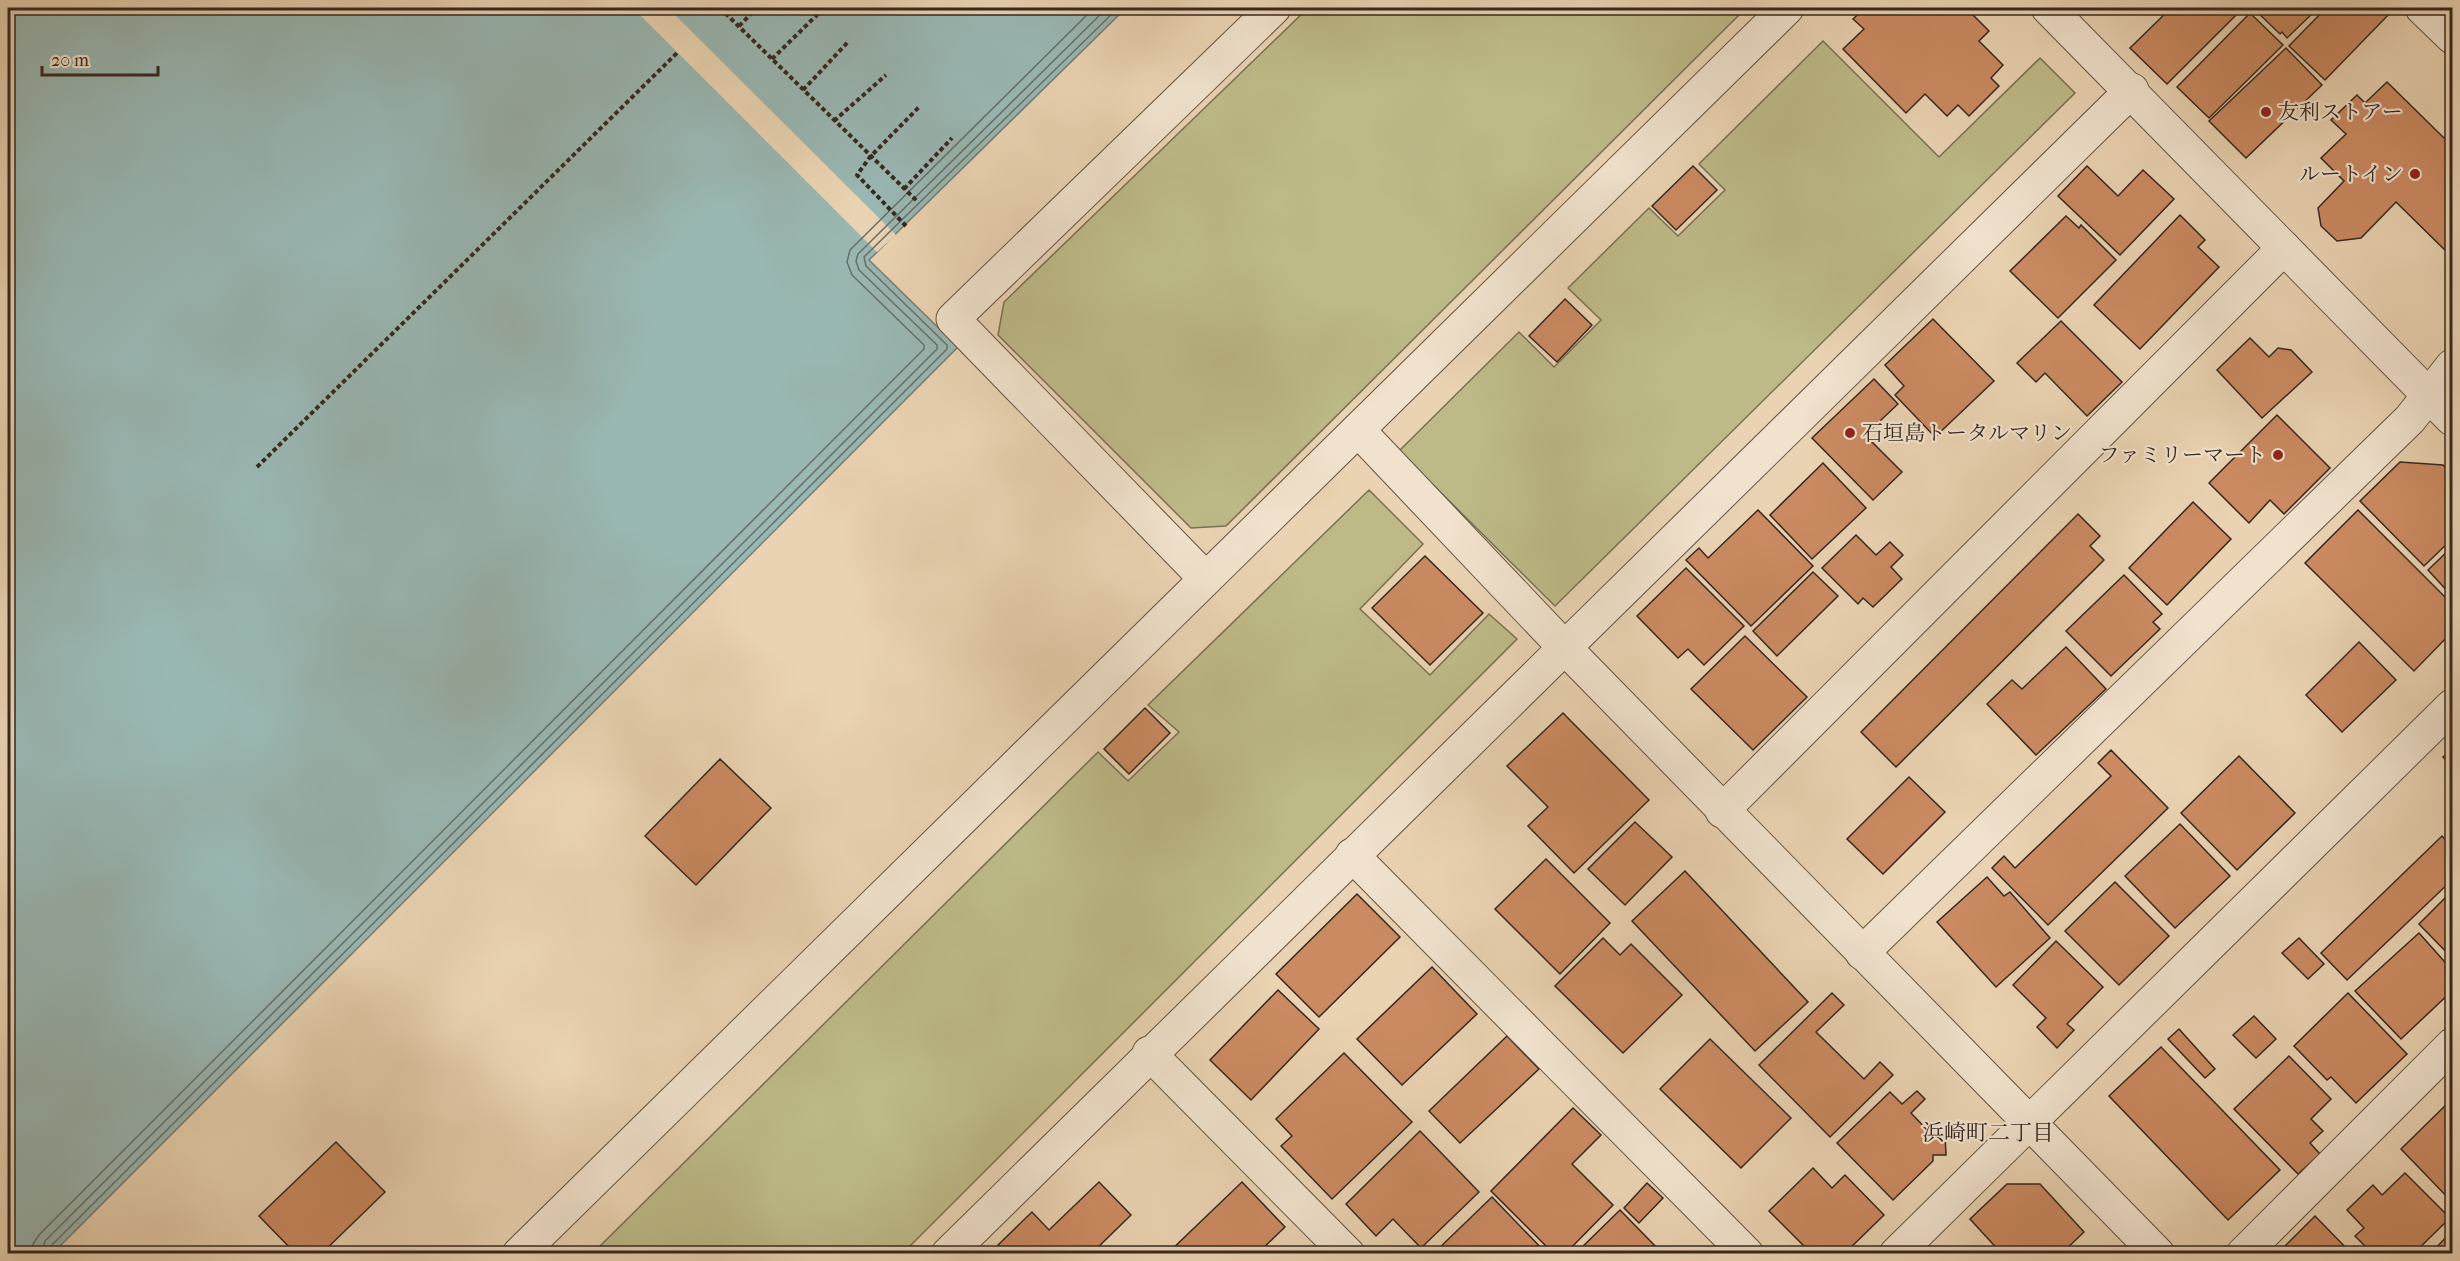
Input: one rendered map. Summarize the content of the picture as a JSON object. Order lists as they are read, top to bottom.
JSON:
{
  "districts": ["浜崎町二丁目"],
  "places": [
    "友利ストアー",
    "ルートイン",
    "石垣島トータルマリン",
    "ファミリーマート"
  ],
  "scale_bar": "20 m"
}
